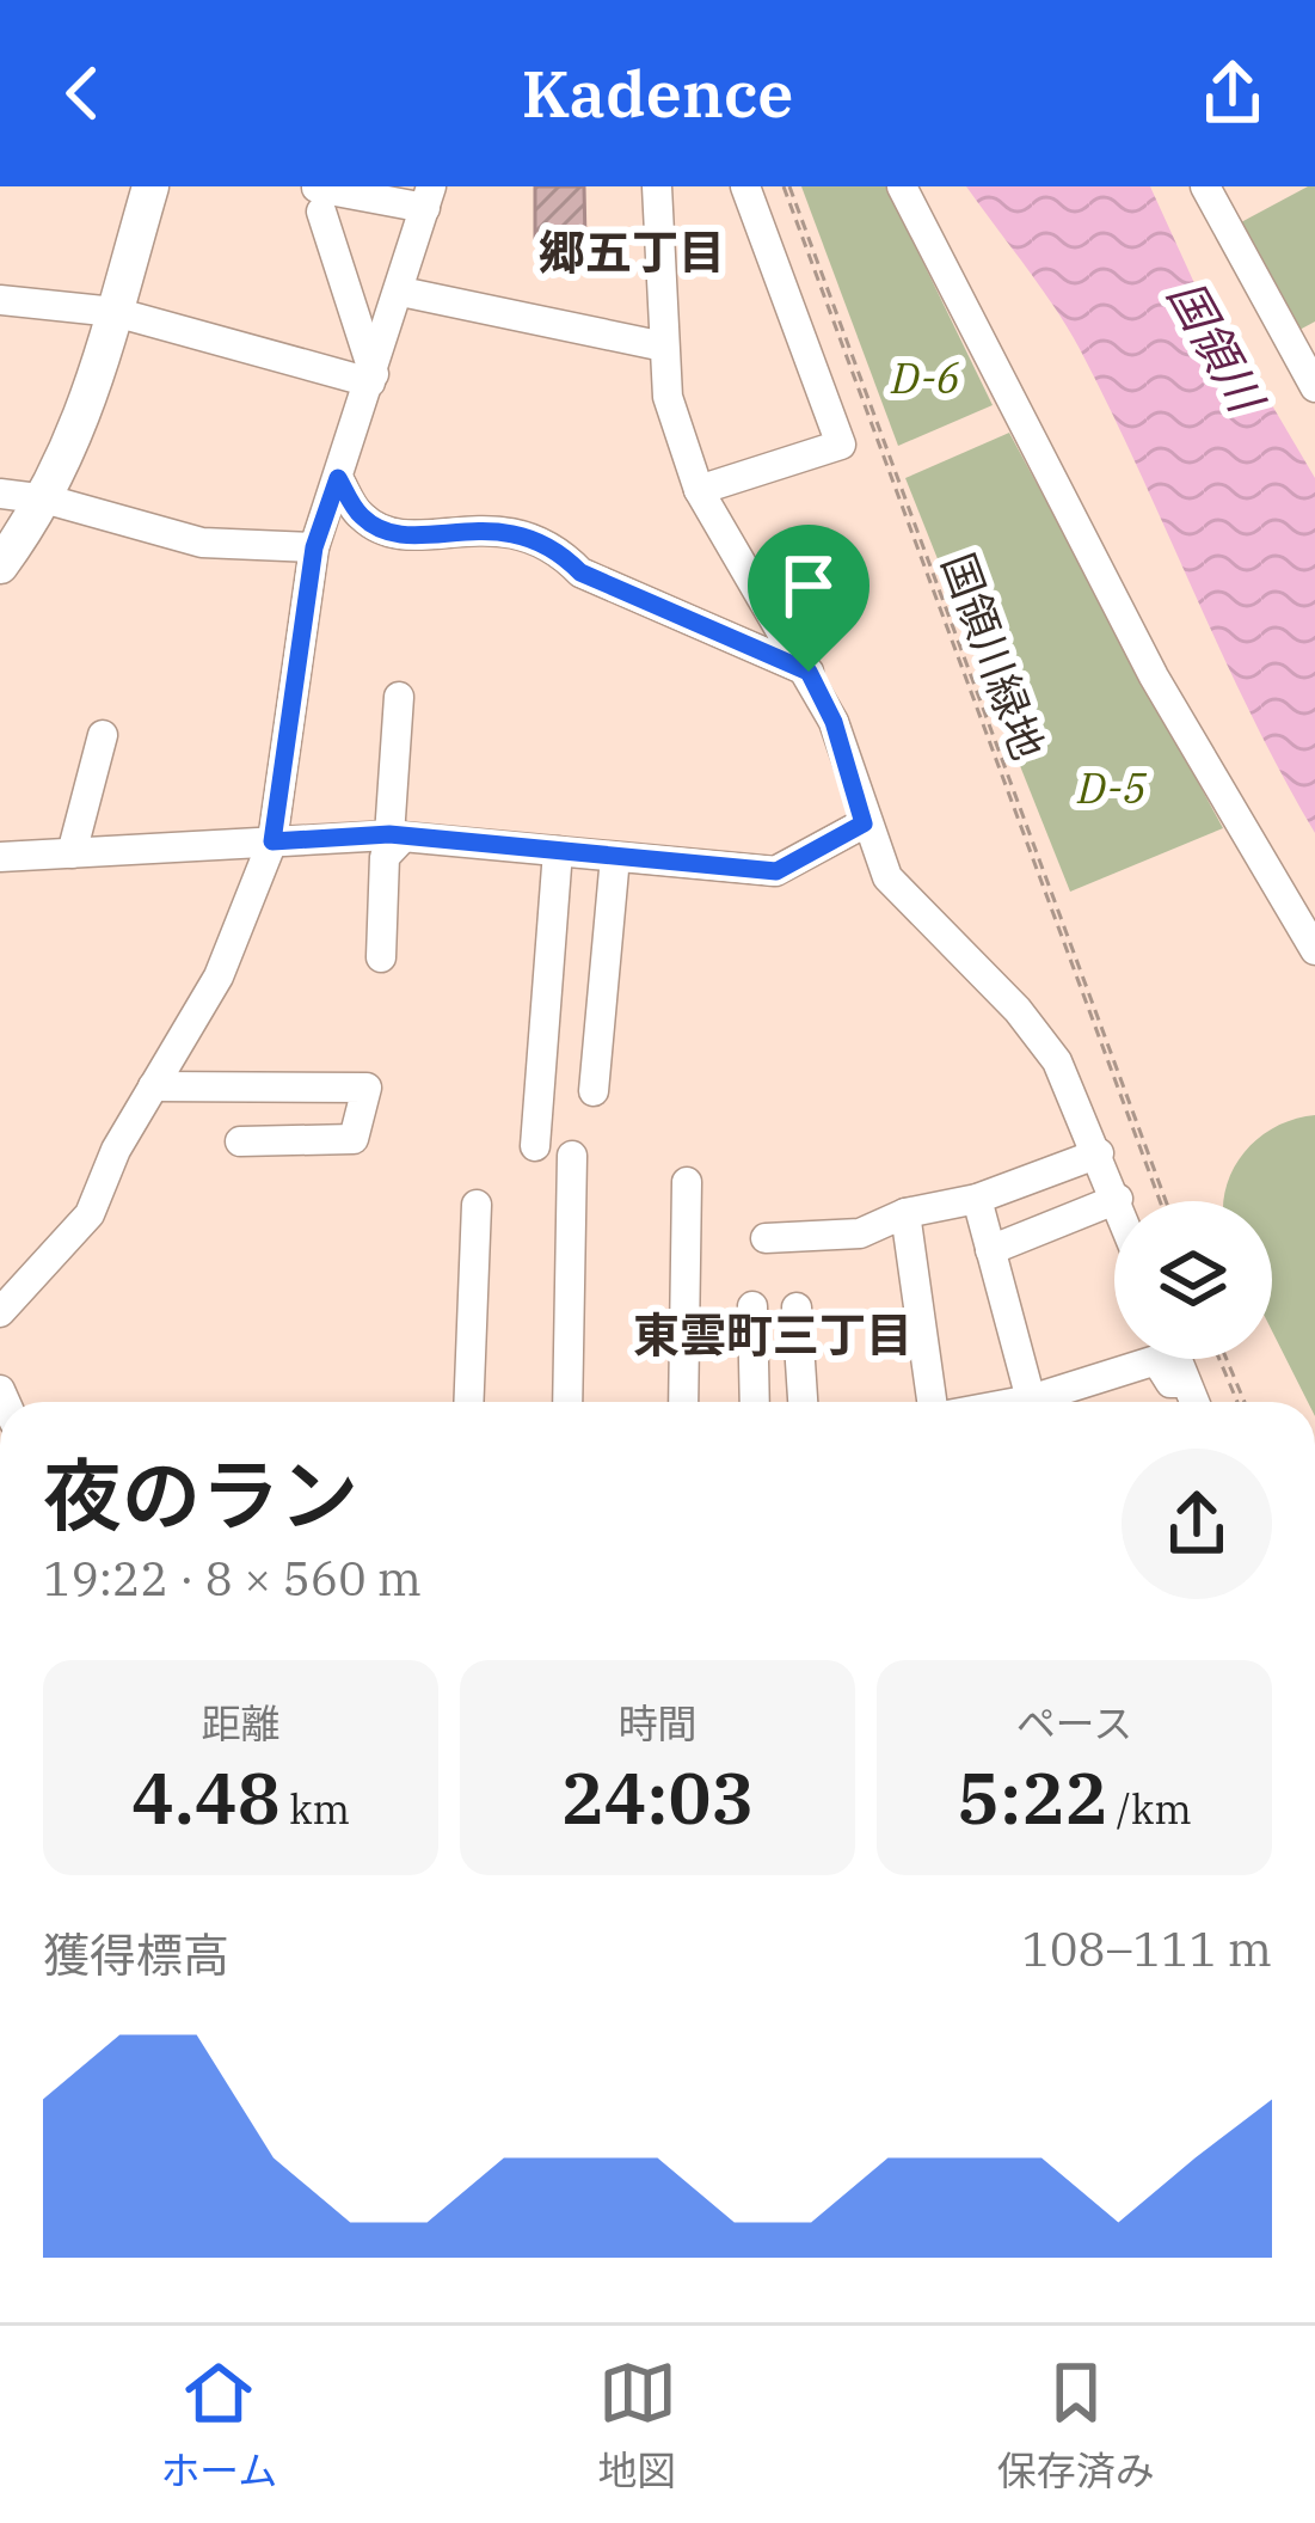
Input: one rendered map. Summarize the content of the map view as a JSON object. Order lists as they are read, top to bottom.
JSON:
{
  "districts": ["郷五丁目", "東雲町三丁目"],
  "water": ["国領川"],
  "parks": ["D-6", "D-5"],
  "page": {
    "header": "Kadence",
    "heading": ["夜のラン", "19:22 · 8 × 560 m"],
    "stats": [
      ["距離", "4.48 km"],
      ["時間", "24:03"],
      ["ペース", "5:22 /km"]
    ],
    "chart": ["獲得標高", "108–111 m"],
    "tabs": ["ホーム", "地図", "保存済み"]
  }
}
